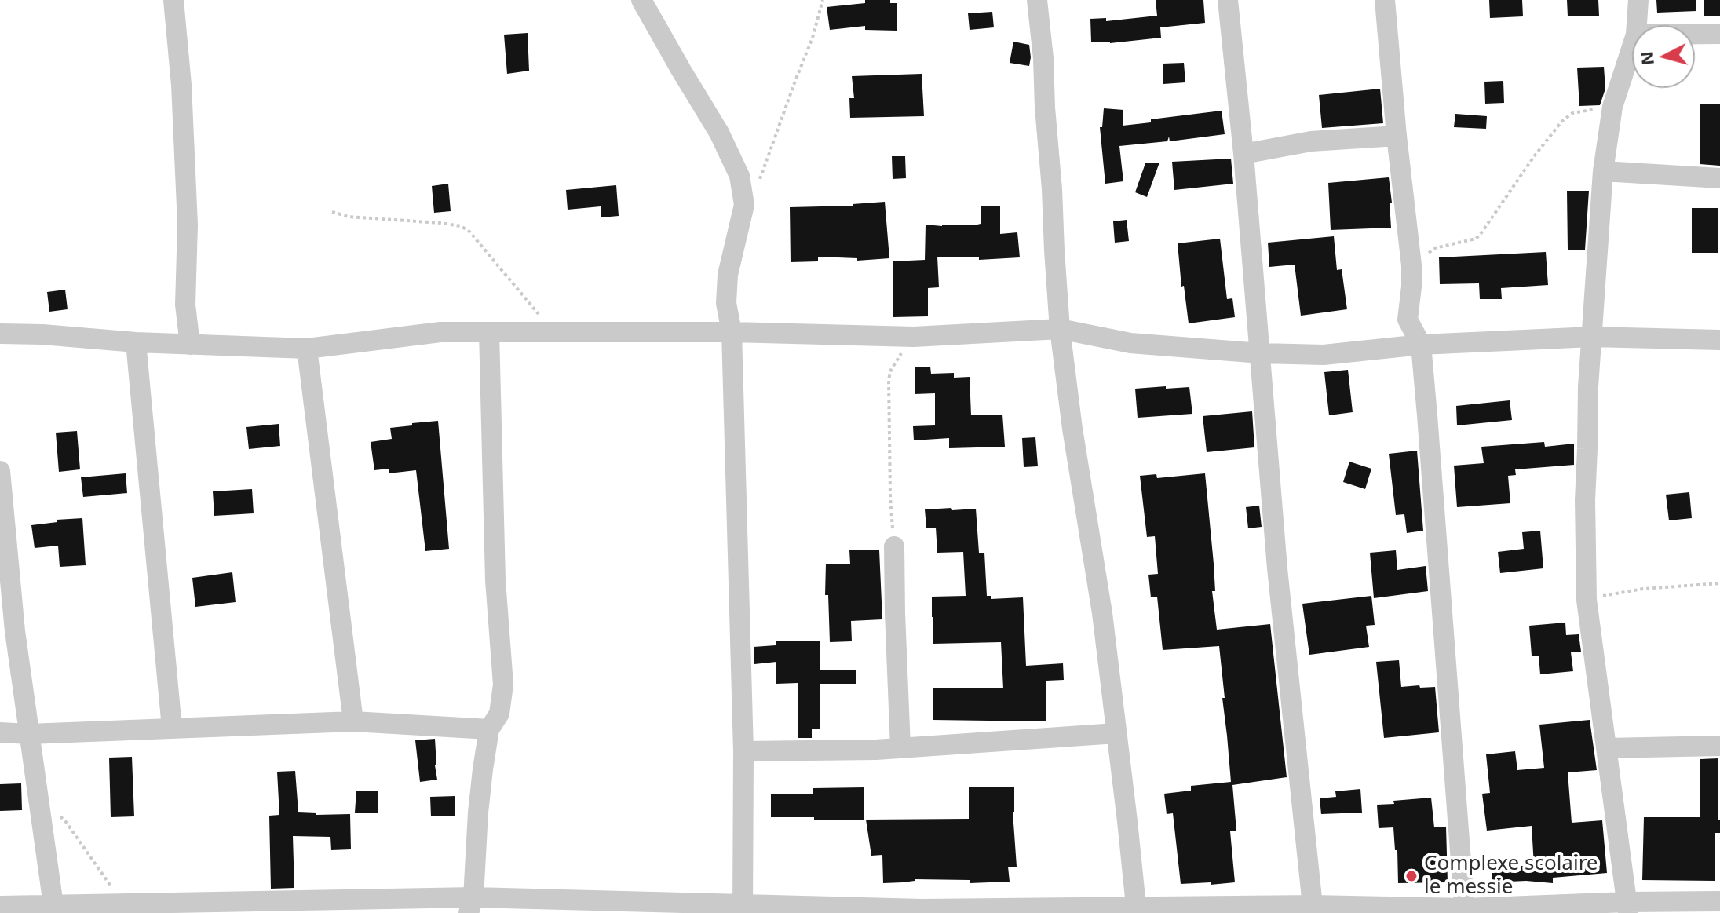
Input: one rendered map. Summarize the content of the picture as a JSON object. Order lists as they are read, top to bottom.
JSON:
{
  "places": ["Complexe scolaire le messie"],
  "north": "left"
}
